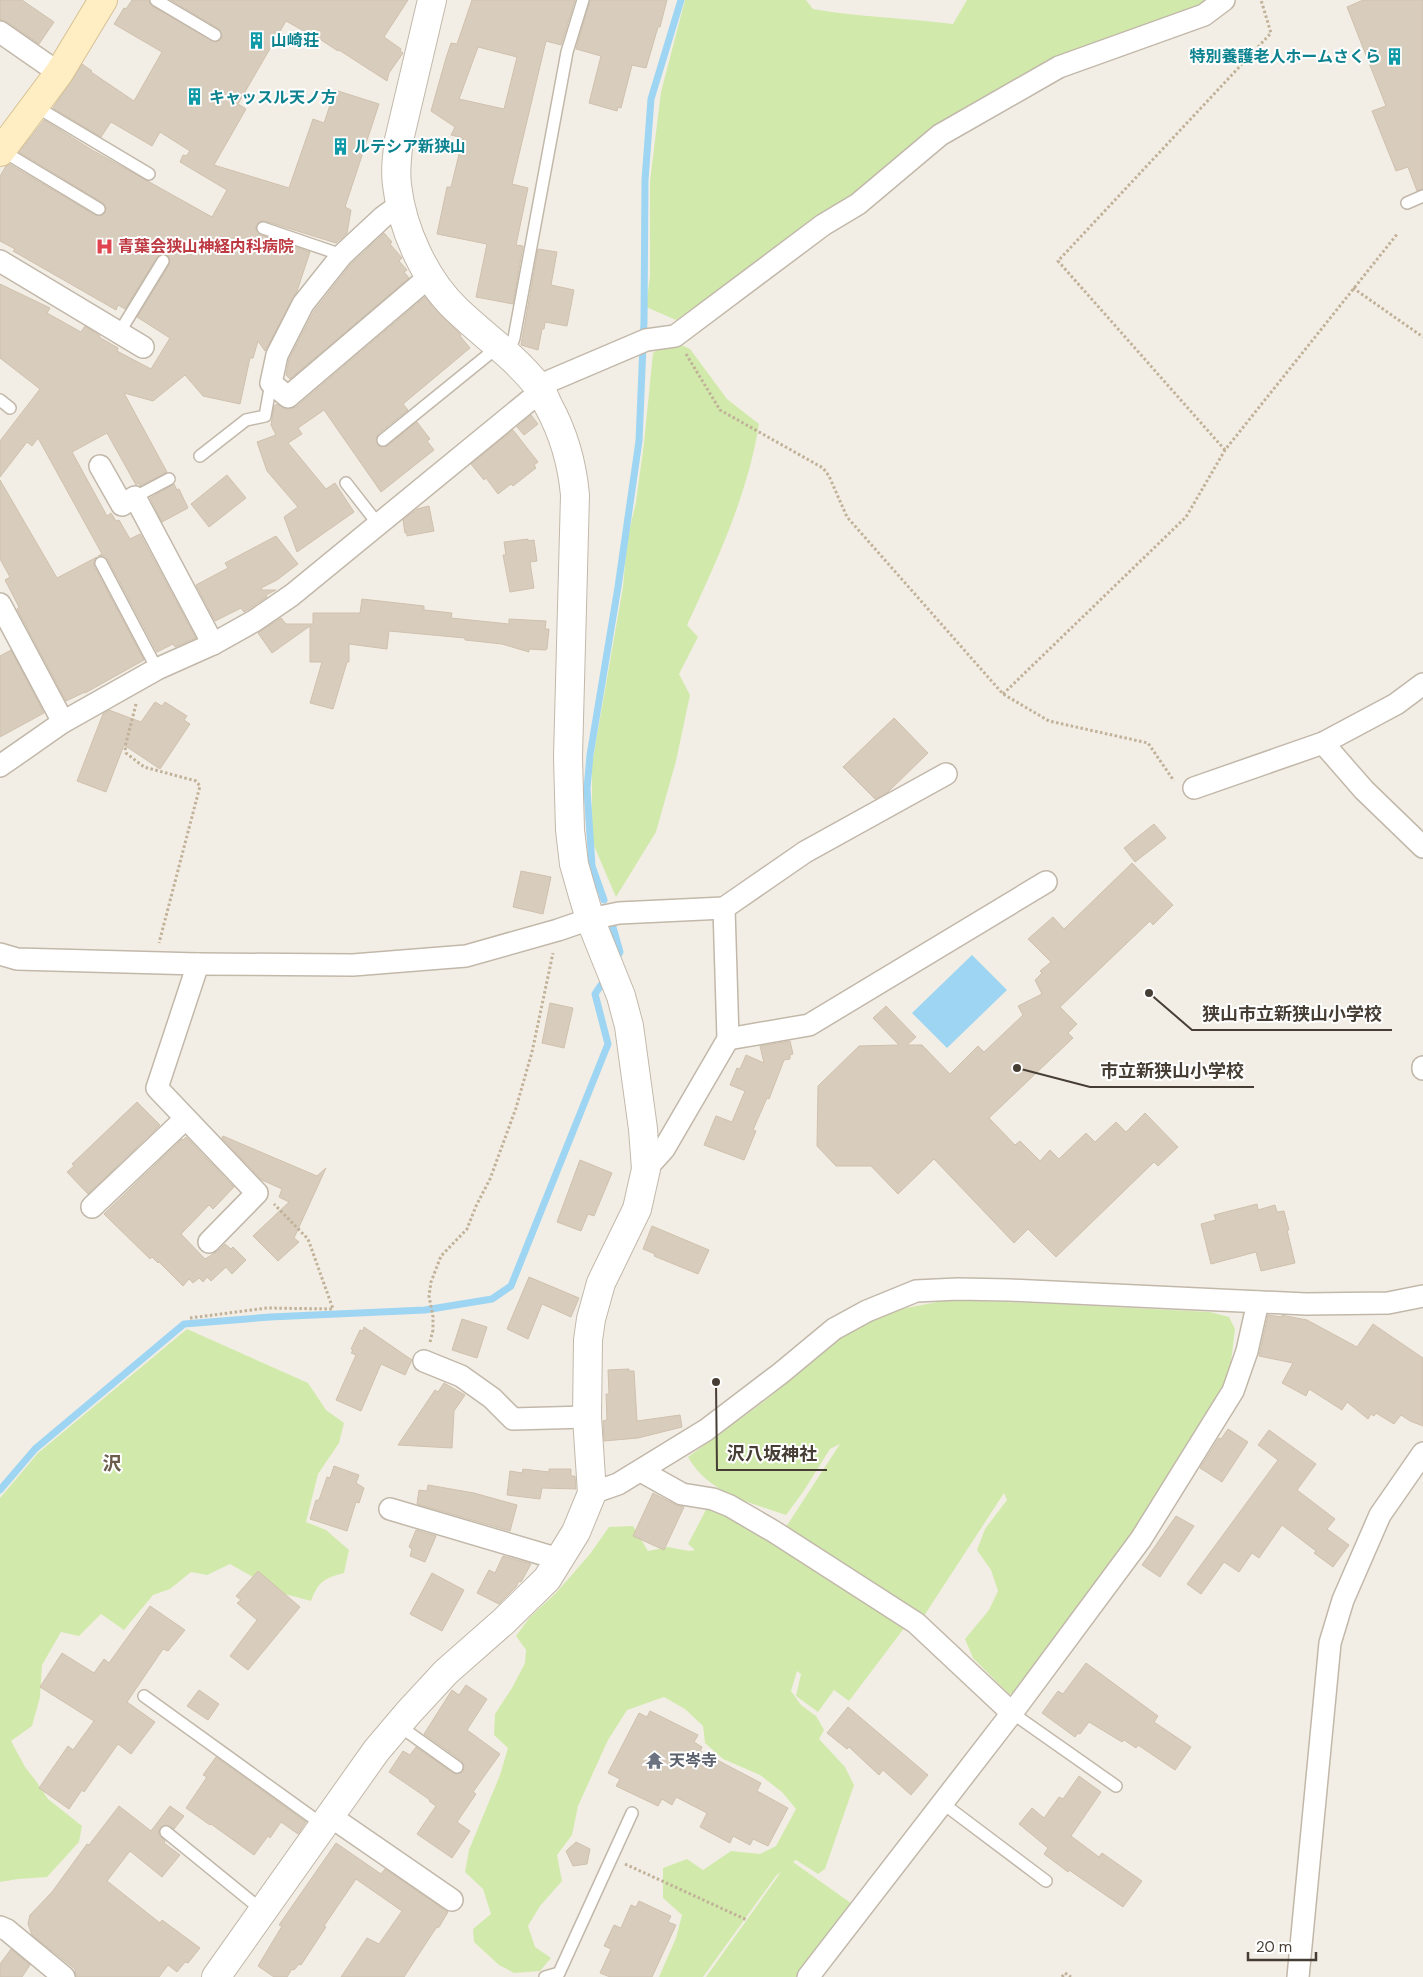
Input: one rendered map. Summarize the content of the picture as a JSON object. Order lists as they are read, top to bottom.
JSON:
{
  "districts": ["沢"],
  "places": {
    "building": [
      "山崎荘",
      "特別養護老人ホームさくら",
      "キャッスル天ノ方",
      "ルテシア新狭山"
    ],
    "hospital": ["青葉会狭山神経内科病院"],
    "other": ["狭山市立新狭山小学校", "市立新狭山小学校", "沢八坂神社"],
    "temple": ["天岑寺"]
  },
  "scale_bar": "20 m"
}
